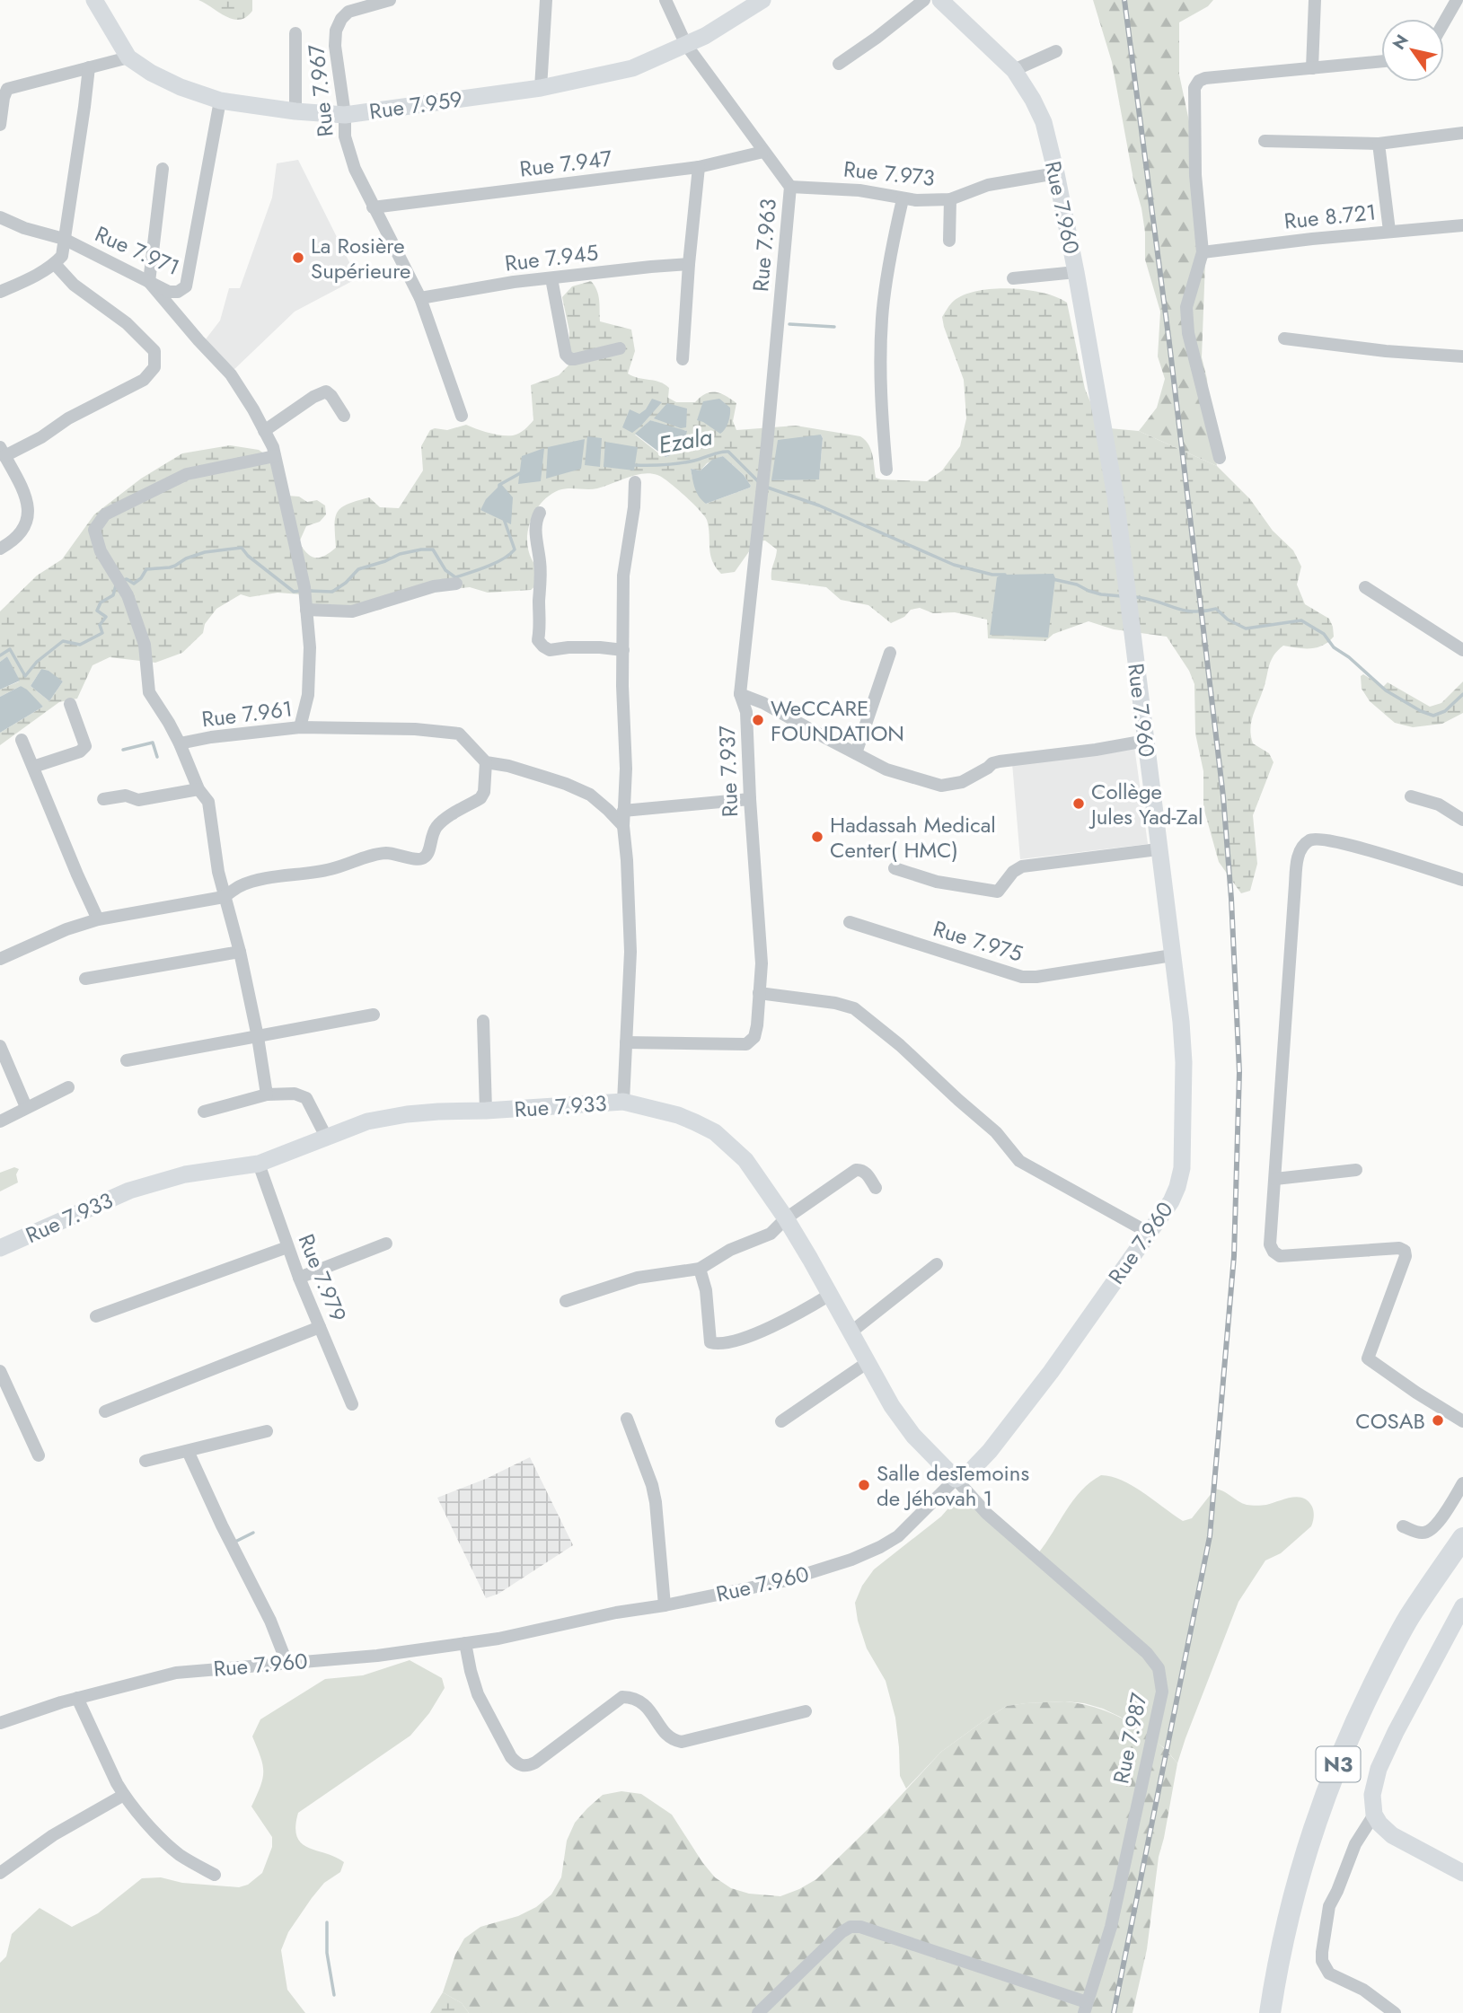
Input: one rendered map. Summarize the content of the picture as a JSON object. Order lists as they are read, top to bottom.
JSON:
{
  "streets": {
    "highway": ["N3"],
    "street": [
      "Rue 7.967",
      "Rue 7.959",
      "Rue 7.947",
      "Rue 7.973",
      "Rue 7.960",
      "Rue 8.721",
      "Rue 7.963",
      "Rue 7.971",
      "Rue 7.945",
      "Rue 7.961",
      "Rue 7.937",
      "Rue 7.975",
      "Rue 7.933",
      "Rue 7.979",
      "Rue 7.987"
    ]
  },
  "crossings": [
    ["Rue 7.967", "Rue 7.959"],
    ["Rue 7.967", "Rue 7.947"],
    ["Rue 7.967", "Rue 7.945"],
    ["Rue 7.959", "Rue 7.963"],
    ["Rue 7.959", "Rue 7.971"],
    ["Rue 7.947", "Rue 7.963"],
    ["Rue 7.973", "Rue 7.960"],
    ["Rue 7.973", "Rue 7.963"],
    ["Rue 7.960", "Rue 7.937"],
    ["Rue 7.960", "Rue 7.975"],
    ["Rue 7.960", "Rue 7.933"],
    ["Rue 7.960", "Rue 7.987"],
    ["Rue 7.963", "Rue 7.937"],
    ["Rue 7.933", "Rue 7.979"],
    ["Rue 7.933", "Rue 7.987"]
  ],
  "water": ["Ezala"],
  "places": [
    "La Rosière Supérieure",
    "WeCCARE FOUNDATION",
    "Collège Jules Yad-Zal",
    "Hadassah Medical Center( HMC)",
    "COSAB",
    "Salle desTemoins de Jéhovah 1"
  ],
  "north": "top left"
}
